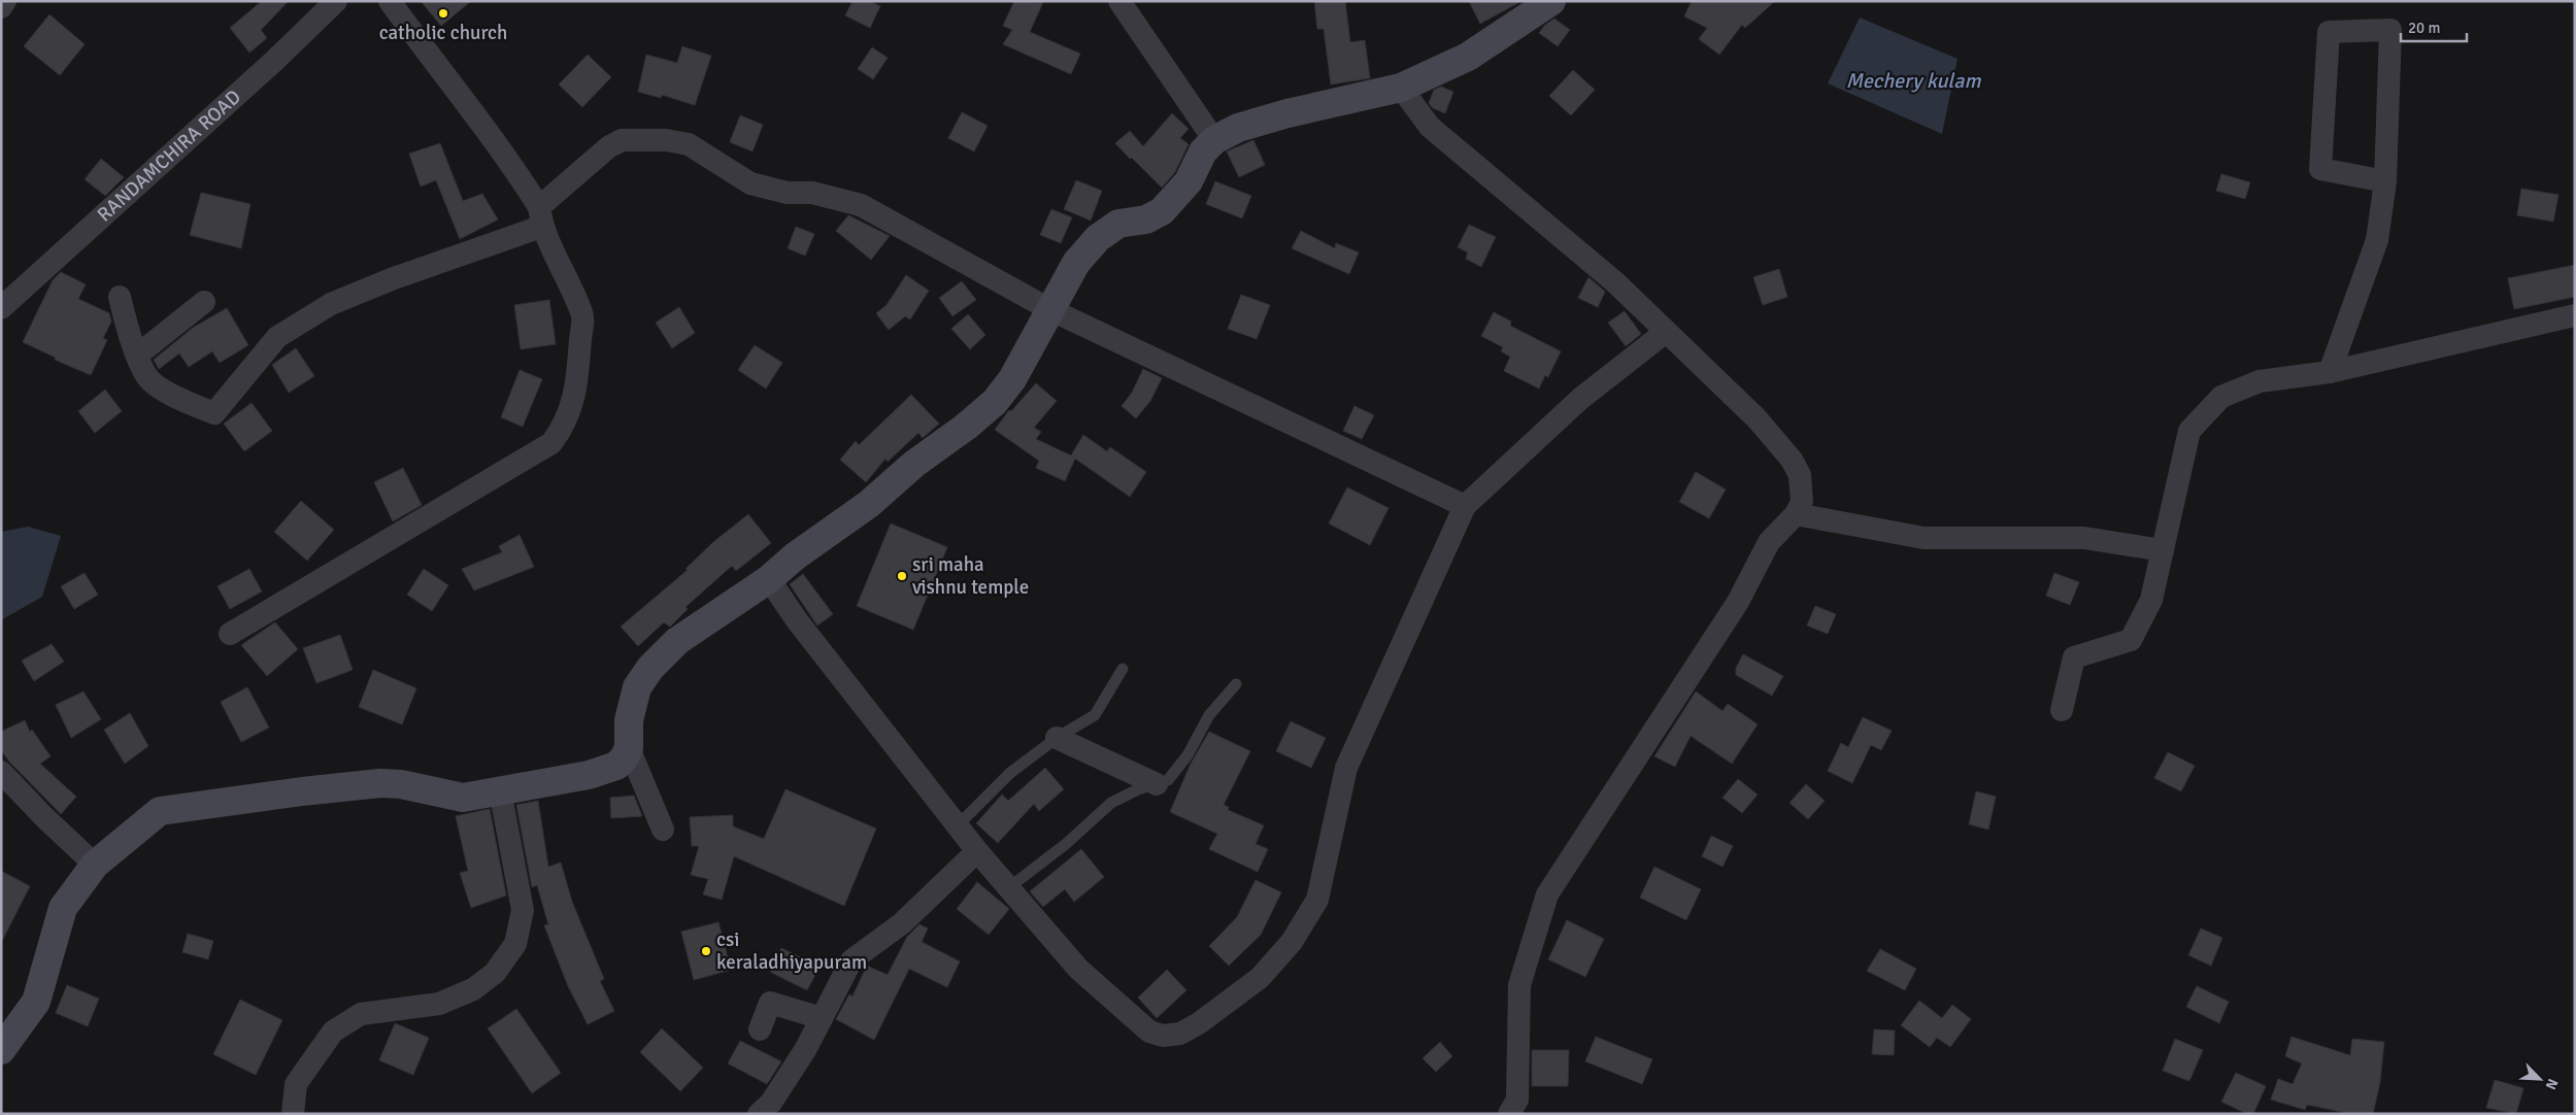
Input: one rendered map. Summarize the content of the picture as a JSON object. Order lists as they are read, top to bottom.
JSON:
{
  "streets": {
    "street": ["RANDAMCHIRA ROAD"]
  },
  "water": ["Mechery kulam"],
  "places": ["catholic church", "sri maha vishnu temple", "csi keraladhiyapuram"],
  "scale_bar": "20 m",
  "north": "bottom right"
}
